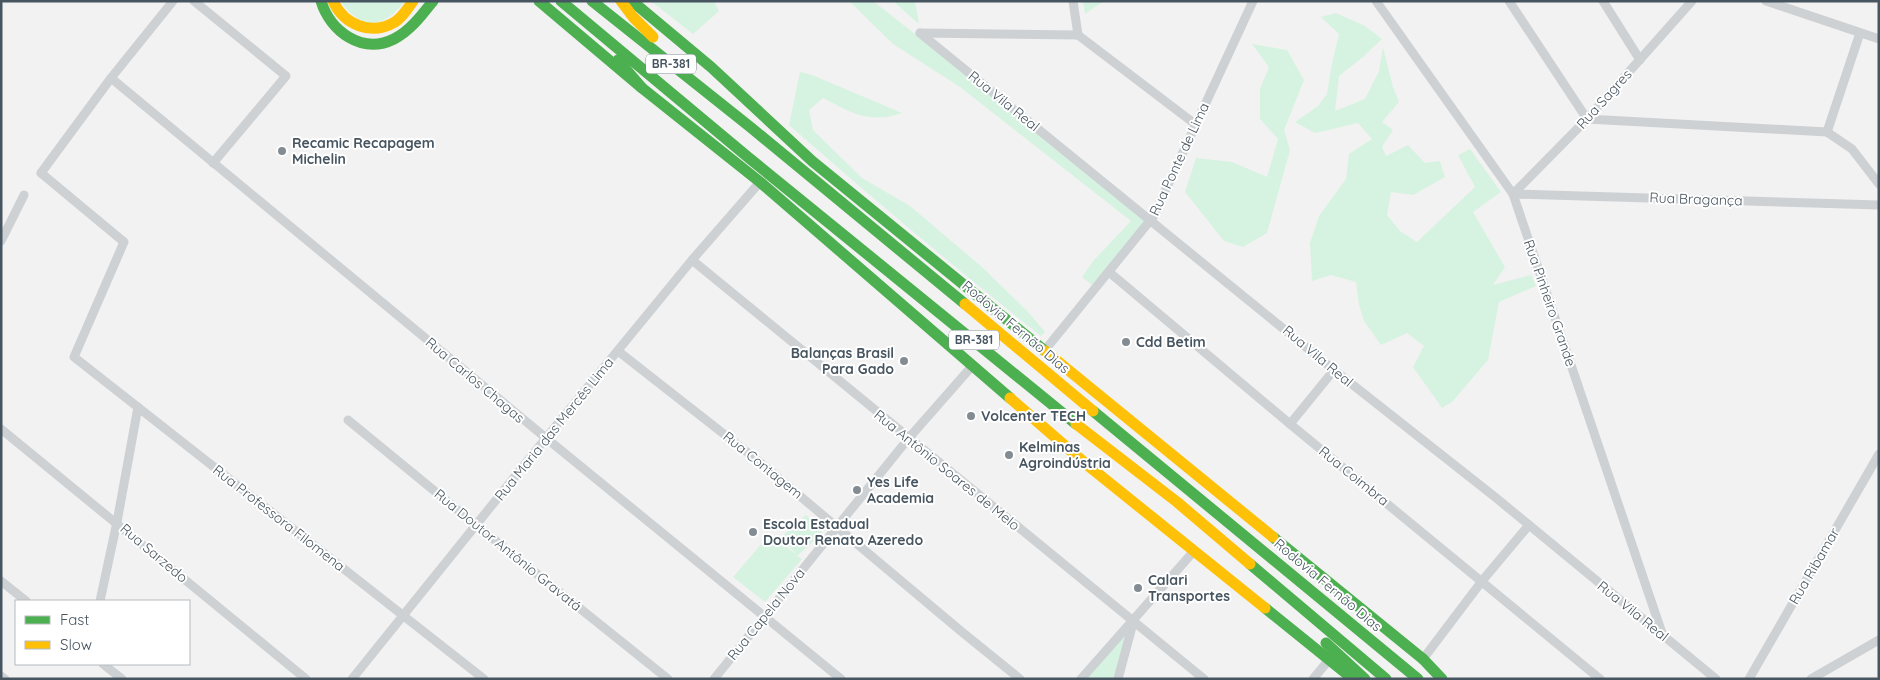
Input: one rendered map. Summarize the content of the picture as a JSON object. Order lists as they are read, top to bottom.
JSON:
{
  "streets": {
    "main road": ["BR-381", "Rodovia Fernão Dias"],
    "street": [
      "Rua Sagres",
      "Rua Vila Real",
      "Rua Ponte de Lima",
      "Rua Bragança",
      "Rua Pinheiro Grande",
      "Rua Carlos Chagas",
      "Rua Maria das Mercês Lima",
      "Rua Contagem",
      "Rua Antônio Soares de Melo",
      "Rua Coimbra",
      "Rua Professora Filomena",
      "Rua Doutor Antônio Gravatá",
      "Rua Sarzedo",
      "Rua Ribamar",
      "Rua Capela Nova"
    ]
  },
  "crossings": [
    ["BR-381", "Rodovia Fernão Dias"],
    ["BR-381", "Rua Maria das Mercês Lima"],
    ["BR-381", "Rua Capela Nova"],
    ["Rua Sagres", "Rua Bragança"],
    ["Rua Sagres", "Rua Pinheiro Grande"],
    ["Rua Vila Real", "Rua Ponte de Lima"],
    ["Rua Vila Real", "Rua Pinheiro Grande"],
    ["Rua Ponte de Lima", "Rodovia Fernão Dias"],
    ["Rua Ponte de Lima", "Rua Coimbra"],
    ["Rua Bragança", "Rua Pinheiro Grande"],
    ["Rua Carlos Chagas", "Rua Maria das Mercês Lima"],
    ["Rua Carlos Chagas", "Rua Professora Filomena"],
    ["Rua Carlos Chagas", "Rua Capela Nova"],
    ["Rua Maria das Mercês Lima", "Rua Contagem"],
    ["Rua Maria das Mercês Lima", "Rua Antônio Soares de Melo"],
    ["Rua Maria das Mercês Lima", "Rua Professora Filomena"],
    ["Rua Maria das Mercês Lima", "Rua Doutor Antônio Gravatá"],
    ["Rua Contagem", "Rua Capela Nova"],
    ["Rua Antônio Soares de Melo", "Rua Capela Nova"]
  ],
  "places": [
    "Recamic Recapagem Michelin",
    "Cdd Betim",
    "Balanças Brasil Para Gado",
    "Volcenter TECH",
    "Kelminas Agroindústria",
    "Yes Life Academia",
    "Escola Estadual Doutor Renato Azeredo",
    "Calari Transportes"
  ],
  "legend": ["Fast", "Slow"]
}
